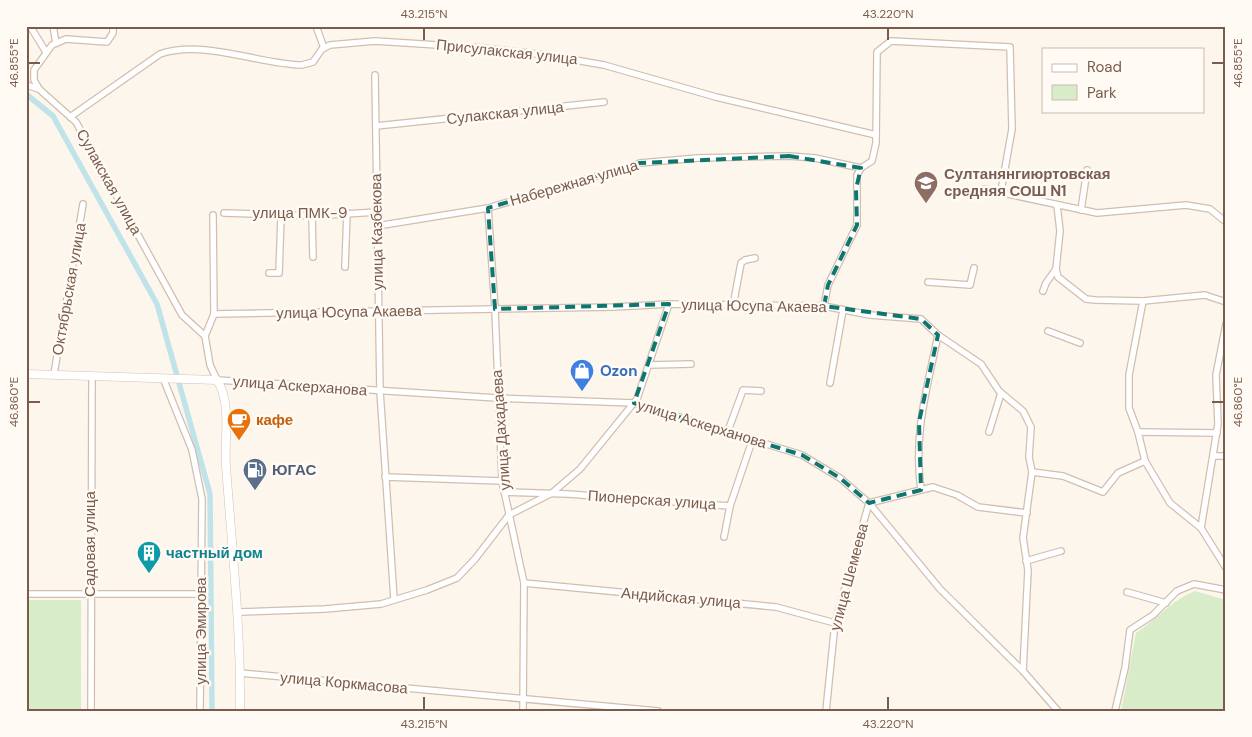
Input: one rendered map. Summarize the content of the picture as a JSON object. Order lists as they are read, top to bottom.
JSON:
{
  "streets": {
    "street": [
      "Присулакская улица",
      "Сулакская улица",
      "Набережная улица",
      "улица ПМК-9",
      "улица Казбекова",
      "Октябрьская улица",
      "улица Юсупа Акаева",
      "улица Аскерханова",
      "улица Дахадаева",
      "Пионерская улица",
      "Садовая улица",
      "улица Шемеева",
      "Андийская улица",
      "улица Эмирова",
      "улица Коркмасова"
    ]
  },
  "crossings": [
    ["Сулакская улица", "улица Казбекова"],
    ["Набережная улица", "улица Казбекова"],
    ["Набережная улица", "улица Дахадаева"],
    ["улица ПМК-9", "улица Казбекова"],
    ["улица Казбекова", "улица Юсупа Акаева"],
    ["улица Казбекова", "улица Аскерханова"],
    ["Октябрьская улица", "улица Аскерханова"],
    ["улица Юсупа Акаева", "улица Аскерханова"],
    ["улица Юсупа Акаева", "улица Дахадаева"],
    ["улица Аскерханова", "улица Дахадаева"],
    ["улица Аскерханова", "Пионерская улица"],
    ["улица Аскерханова", "Садовая улица"],
    ["улица Аскерханова", "улица Шемеева"],
    ["улица Аскерханова", "улица Эмирова"],
    ["улица Дахадаева", "Пионерская улица"],
    ["улица Дахадаева", "Андийская улица"],
    ["улица Дахадаева", "улица Коркмасова"],
    ["улица Шемеева", "Андийская улица"]
  ],
  "places": {
    "school or university": ["Султанянгиюртовская средняя СОШ N1"],
    "shop": ["Ozon"],
    "cafe": ["кафе"],
    "fuel station": ["ЮГАС"],
    "building": ["частный дом"]
  },
  "legend": ["Road", "Park"],
  "coordinates": [
    "43.215°N",
    "43.220°N",
    "46.855°E",
    "46.860°E"
  ]
}
